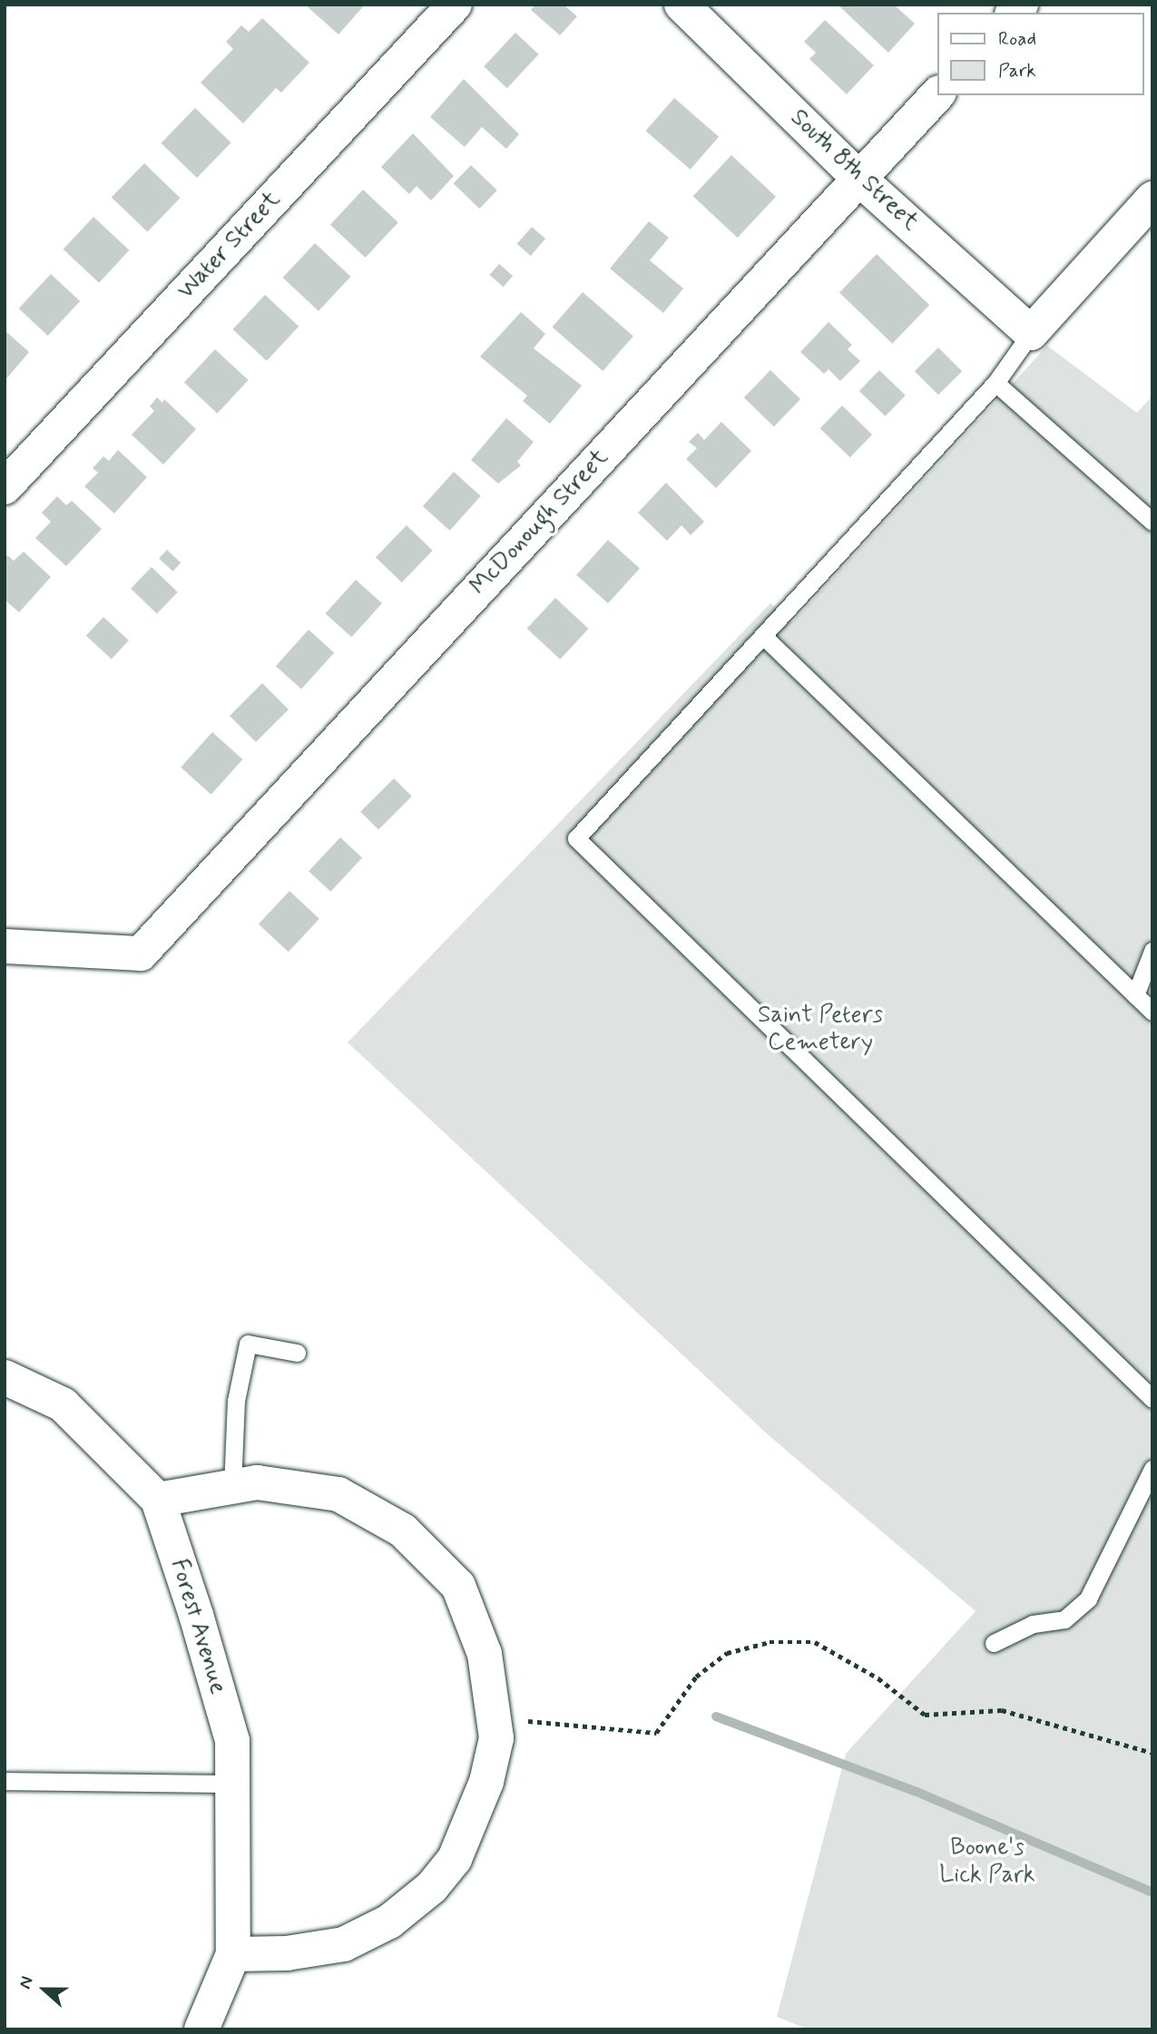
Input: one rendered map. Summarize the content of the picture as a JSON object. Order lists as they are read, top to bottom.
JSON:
{
  "streets": {
    "street": [
      "South 8th Street",
      "Water Street",
      "McDonough Street",
      "Forest Avenue"
    ]
  },
  "crossings": [
    ["South 8th Street", "McDonough Street"]
  ],
  "parks": ["Saint Peters Cemetery", "Boone's Lick Park"],
  "legend": ["Road", "Park"],
  "north": "left"
}
